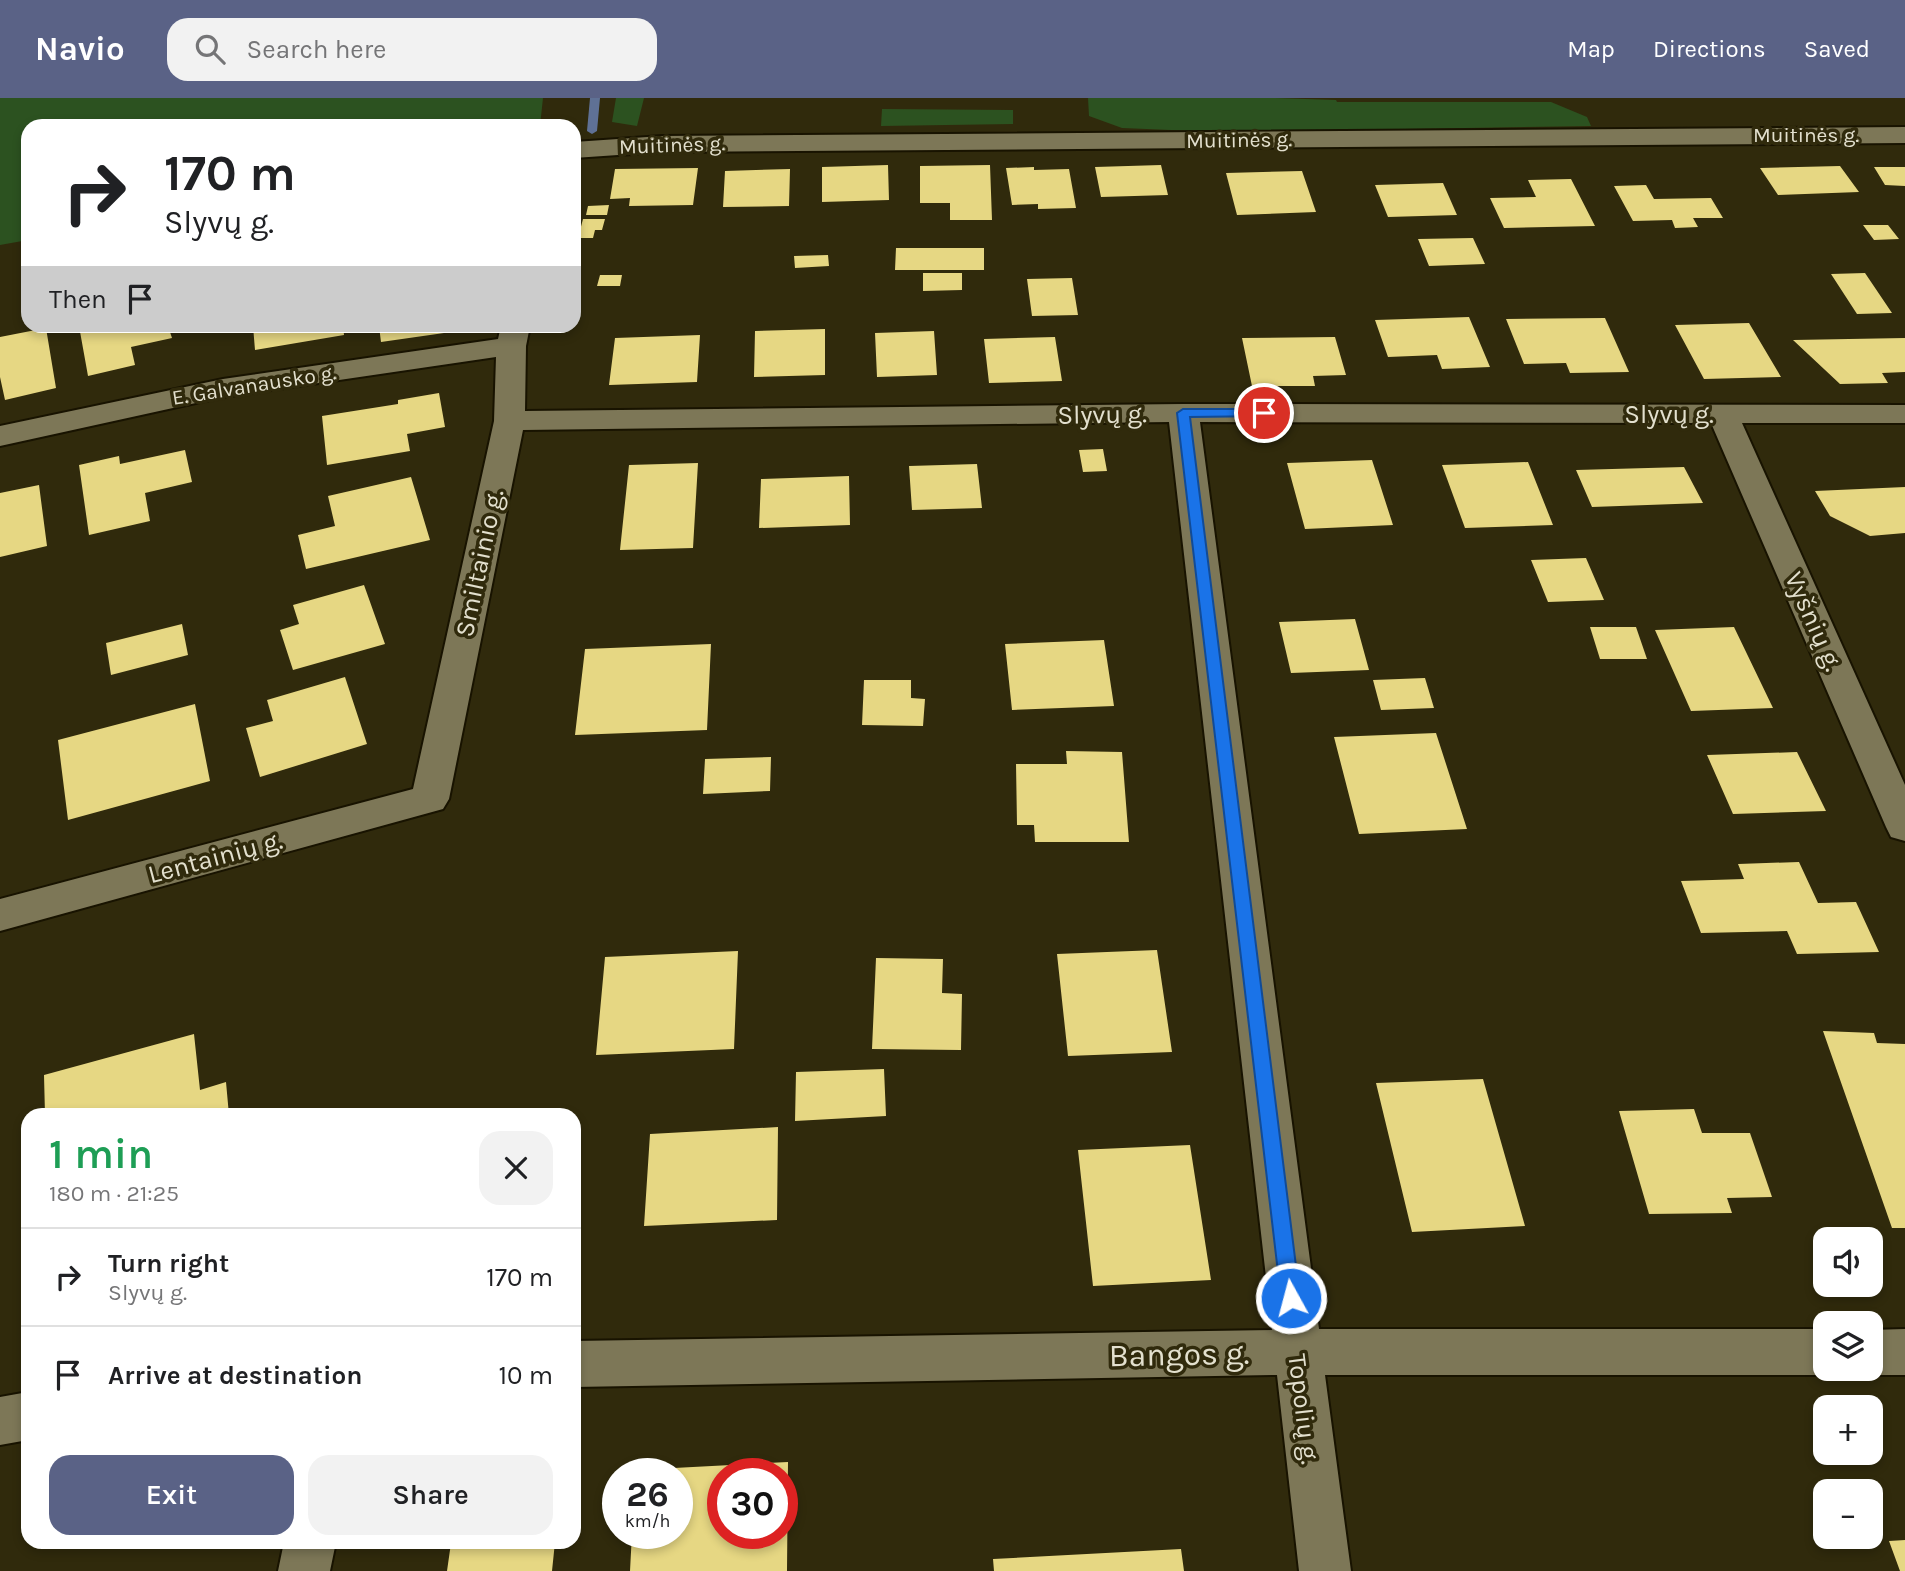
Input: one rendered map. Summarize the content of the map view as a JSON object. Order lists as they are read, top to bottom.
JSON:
{
  "streets": {
    "street": [
      "Muitinės g.",
      "E. Galvanausko g.",
      "Slyvų g.",
      "Smiltainio g.",
      "Vyšnių g.",
      "Lentainių g.",
      "Bangos g.",
      "Topolių g."
    ]
  },
  "crossings": [
    ["E. Galvanausko g.", "Smiltainio g."],
    ["Slyvų g.", "Smiltainio g."],
    ["Slyvų g.", "Vyšnių g."],
    ["Slyvų g.", "Topolių g."],
    ["Smiltainio g.", "Lentainių g."],
    ["Bangos g.", "Topolių g."]
  ],
  "page": {
    "header": "Navio",
    "search": "Search here",
    "nav": ["Map", "Directions", "Saved"],
    "turn": ["170 m", "Slyvų g."],
    "then": "Then",
    "heading": ["1 min", "180 m · 21:25"],
    "map_buttons": ["+", "−"],
    "list": [
      {
        "name": "Turn right",
        "note": "Slyvų g.",
        "value": "170 m"
      },
      {
        "name": "Arrive at destination",
        "value": "10 m"
      }
    ],
    "buttons": ["Exit", "Share"],
    "speed": "26 km/h",
    "limit": "30"
  }
}
